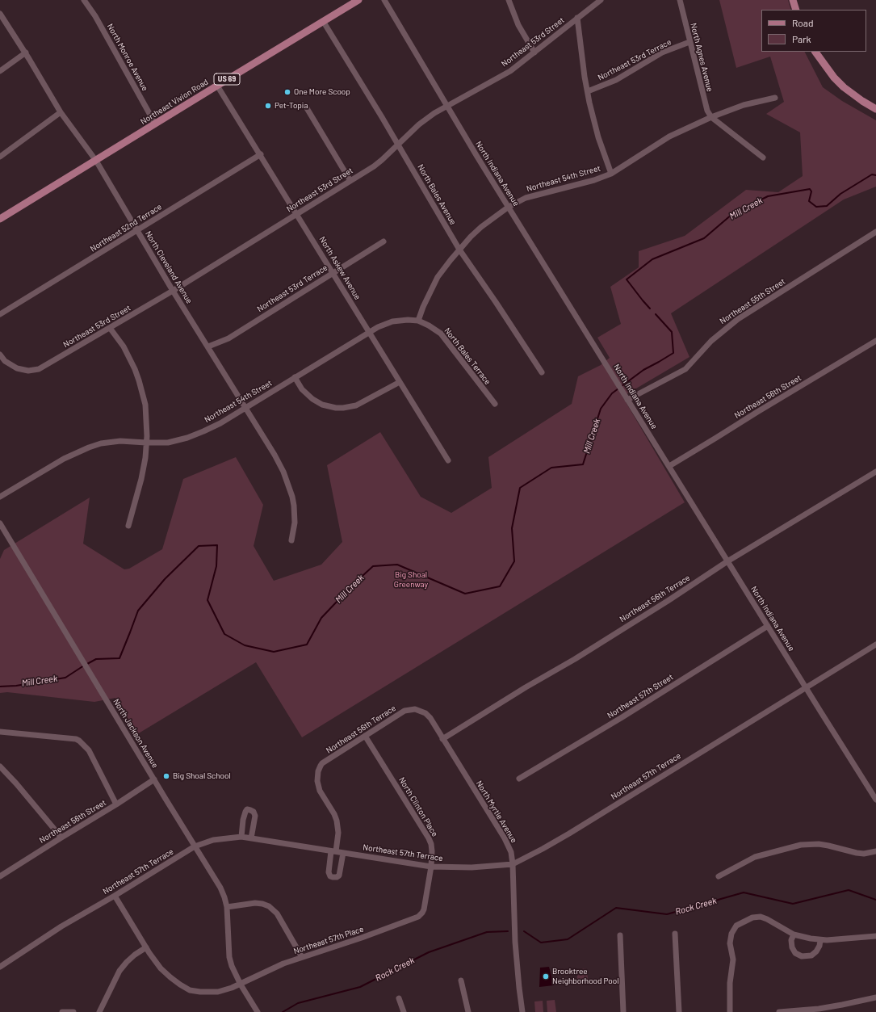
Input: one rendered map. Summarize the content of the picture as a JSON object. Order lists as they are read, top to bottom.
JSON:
{
  "streets": {
    "main road": ["US 69", "Northeast Vivion Road"],
    "street": [
      "Northeast 53rd Street",
      "North Monroe Avenue",
      "North Agnes Avenue",
      "Northeast 53rd Terrace",
      "North Indiana Avenue",
      "Northeast 54th Street",
      "North Bales Avenue",
      "Northeast 52nd Terrace",
      "North Cleveland Avenue",
      "North Askew Avenue",
      "Northeast 55th Street",
      "North Bales Terrace",
      "Northeast 56th Street",
      "Northeast 56th Terrace",
      "Northeast 57th Street",
      "North Jackson Avenue",
      "Northeast 57th Terrace",
      "North Clinton Place",
      "North Myrtle Avenue",
      "Northeast 57th Place"
    ]
  },
  "crossings": [
    ["Northeast 53rd Street", "North Indiana Avenue"],
    ["Northeast 53rd Street", "North Bales Avenue"],
    ["Northeast 53rd Street", "North Cleveland Avenue"],
    ["Northeast 53rd Street", "North Askew Avenue"],
    ["North Monroe Avenue", "Northeast Vivion Road"],
    ["North Agnes Avenue", "Northeast 53rd Terrace"],
    ["North Agnes Avenue", "Northeast 54th Street"],
    ["Northeast 53rd Terrace", "North Cleveland Avenue"],
    ["Northeast 53rd Terrace", "North Askew Avenue"],
    ["Northeast Vivion Road", "North Bales Avenue"],
    ["Northeast Vivion Road", "North Cleveland Avenue"],
    ["Northeast Vivion Road", "North Askew Avenue"],
    ["North Indiana Avenue", "Northeast 54th Street"],
    ["North Indiana Avenue", "Northeast 55th Street"],
    ["North Indiana Avenue", "Northeast 56th Street"],
    ["North Indiana Avenue", "Northeast 56th Terrace"],
    ["North Indiana Avenue", "Northeast 57th Street"],
    ["North Indiana Avenue", "Northeast 57th Terrace"],
    ["Northeast 54th Street", "North Bales Avenue"],
    ["Northeast 54th Street", "North Cleveland Avenue"],
    ["Northeast 54th Street", "North Askew Avenue"],
    ["Northeast 54th Street", "North Bales Terrace"],
    ["Northeast 52nd Terrace", "North Cleveland Avenue"],
    ["Northeast 52nd Terrace", "North Askew Avenue"],
    ["North Askew Avenue", "North Bales Terrace"],
    ["Northeast 56th Street", "North Jackson Avenue"],
    ["Northeast 56th Terrace", "Northeast 57th Terrace"],
    ["Northeast 56th Terrace", "North Clinton Place"],
    ["Northeast 56th Terrace", "North Myrtle Avenue"],
    ["North Jackson Avenue", "Northeast 57th Terrace"],
    ["North Jackson Avenue", "Northeast 57th Place"],
    ["Northeast 57th Terrace", "North Clinton Place"],
    ["Northeast 57th Terrace", "North Myrtle Avenue"],
    ["Northeast 57th Terrace", "Northeast 57th Place"],
    ["North Clinton Place", "Northeast 57th Place"]
  ],
  "water": ["Mill Creek", "Rock Creek"],
  "parks": ["Big Shoal Greenway"],
  "places": [
    "One More Scoop",
    "Pet-Topia",
    "Big Shoal School",
    "Brooktree Neighborhood Pool"
  ],
  "legend": ["Road", "Park"]
}
